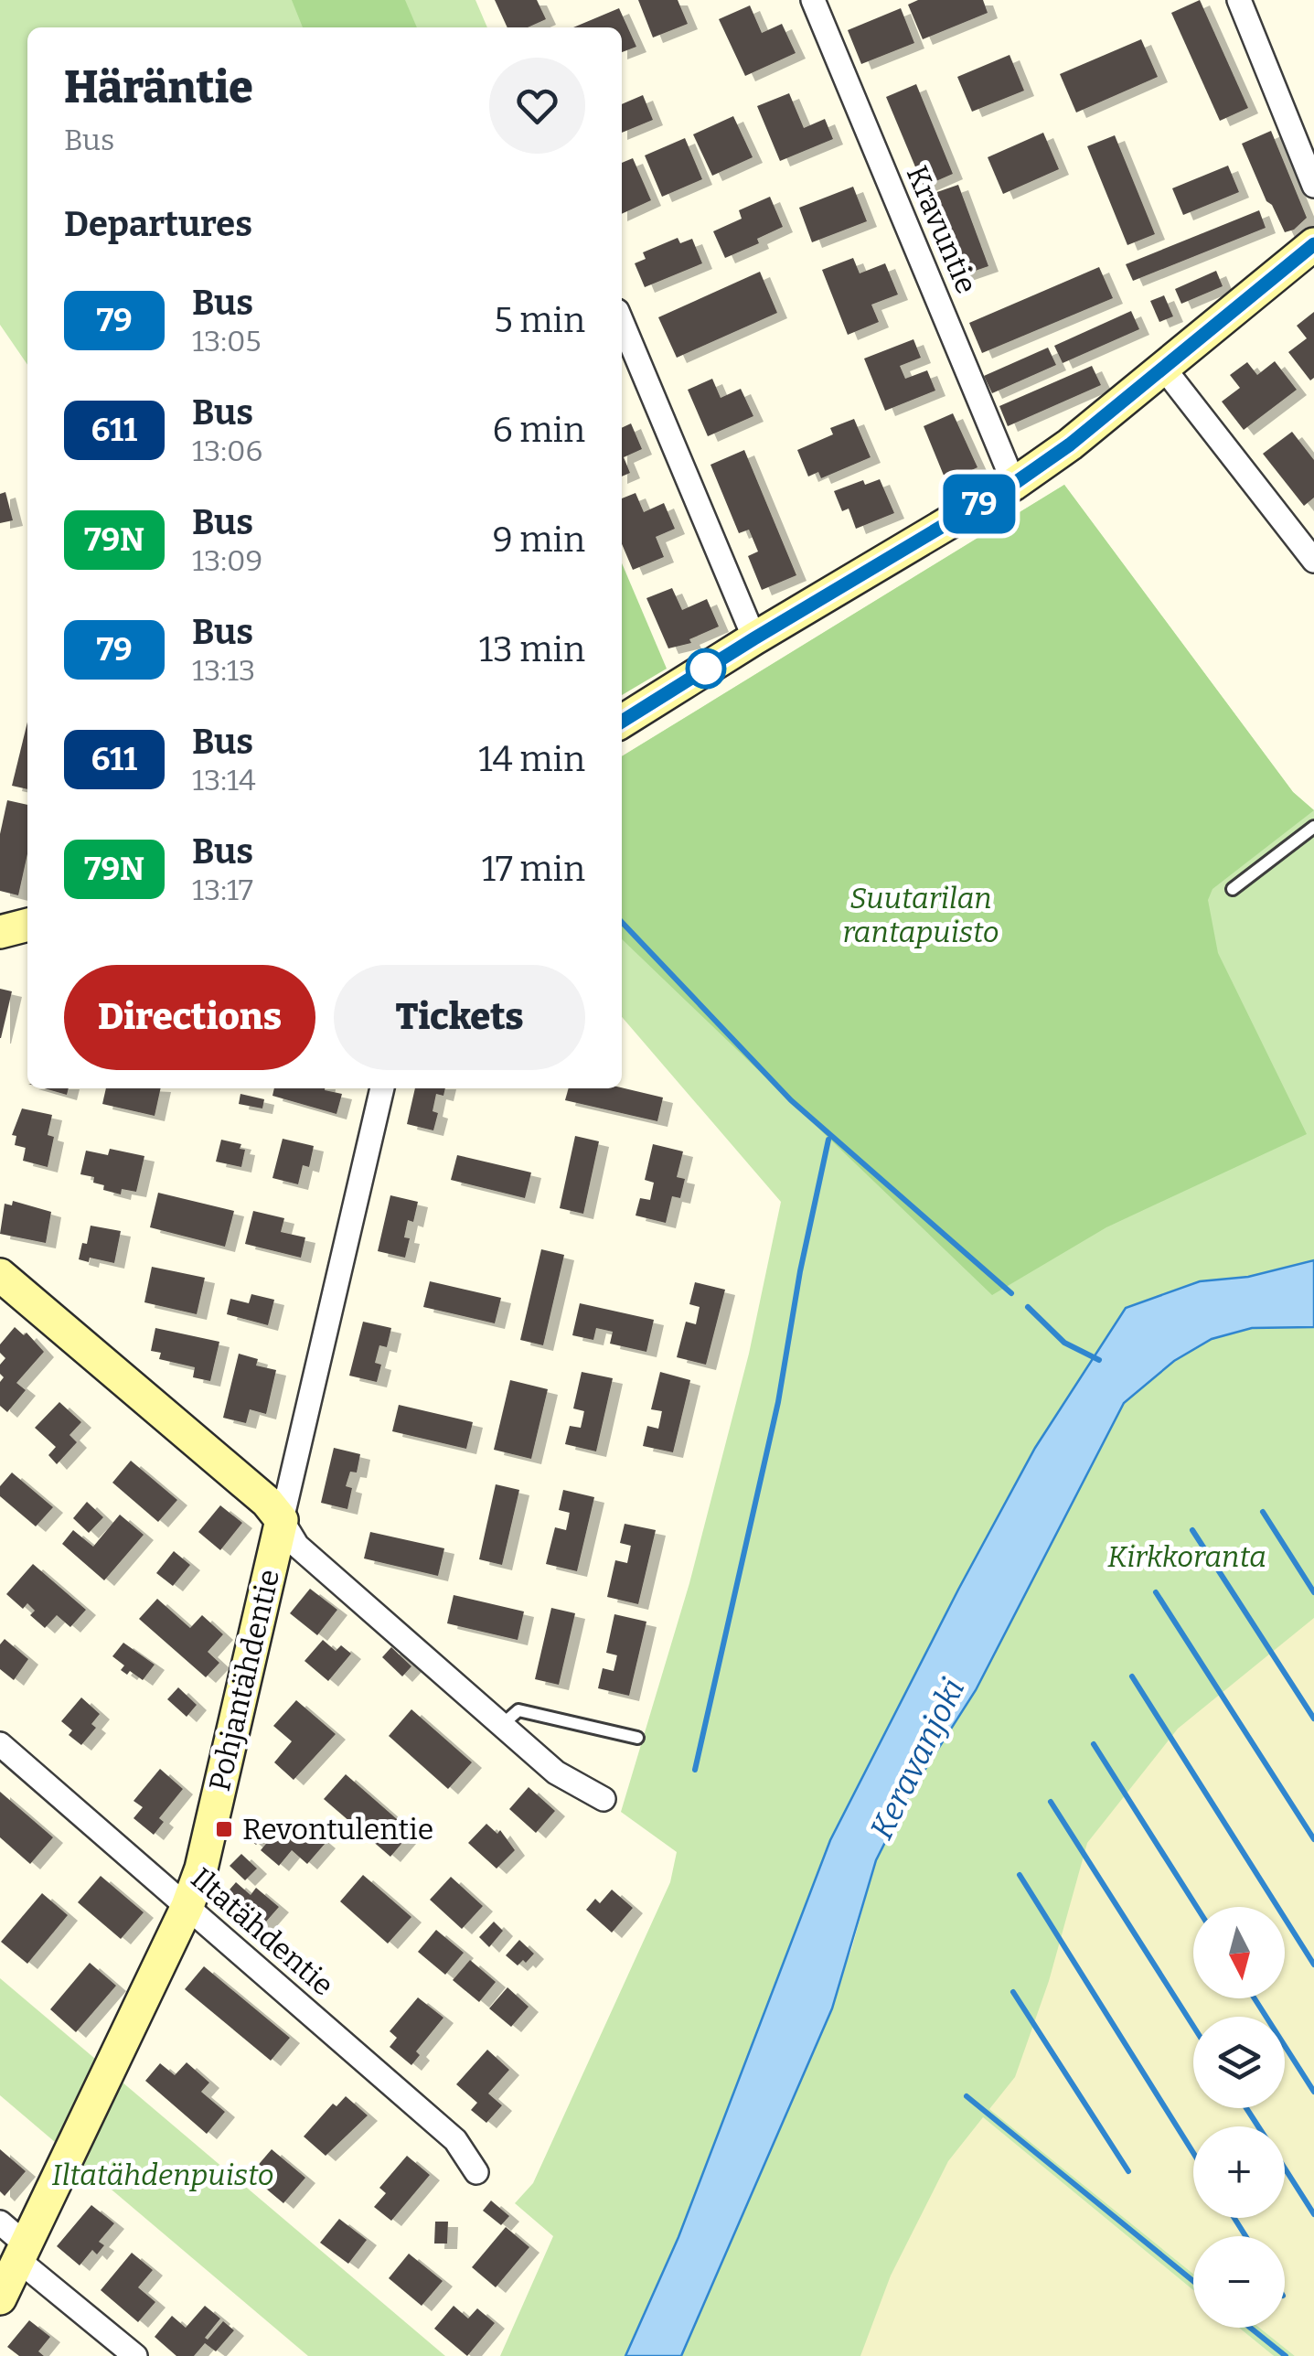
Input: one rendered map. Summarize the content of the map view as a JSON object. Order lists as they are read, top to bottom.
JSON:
{
  "streets": {
    "street": ["Kravuntie", "Pohjantähdentie", "Iltatähdentie"]
  },
  "crossings": [
    ["Pohjantähdentie", "Iltatähdentie"]
  ],
  "water": ["Keravanjoki"],
  "parks": ["Suutarilan rantapuisto", "Kirkkoranta", "Iltatähdenpuisto"],
  "places": {
    "transit": ["Revontulentie"]
  },
  "lines": ["bus line 79"],
  "north": "bottom",
  "page": {
    "on_map": "79",
    "heading": [
      ["Häräntie", "Bus"],
      "Departures"
    ],
    "list": [
      {
        "mark": "79",
        "name": "Bus",
        "note": "13:05",
        "value": "5 min"
      },
      {
        "mark": "611",
        "name": "Bus",
        "note": "13:06",
        "value": "6 min"
      },
      {
        "mark": "79N",
        "name": "Bus",
        "note": "13:09",
        "value": "9 min"
      },
      {
        "mark": "79",
        "name": "Bus",
        "note": "13:13",
        "value": "13 min"
      },
      {
        "mark": "611",
        "name": "Bus",
        "note": "13:14",
        "value": "14 min"
      },
      {
        "mark": "79N",
        "name": "Bus",
        "note": "13:17",
        "value": "17 min"
      }
    ],
    "buttons": ["Directions", "Tickets"],
    "map_buttons": ["+", "−"]
  }
}
